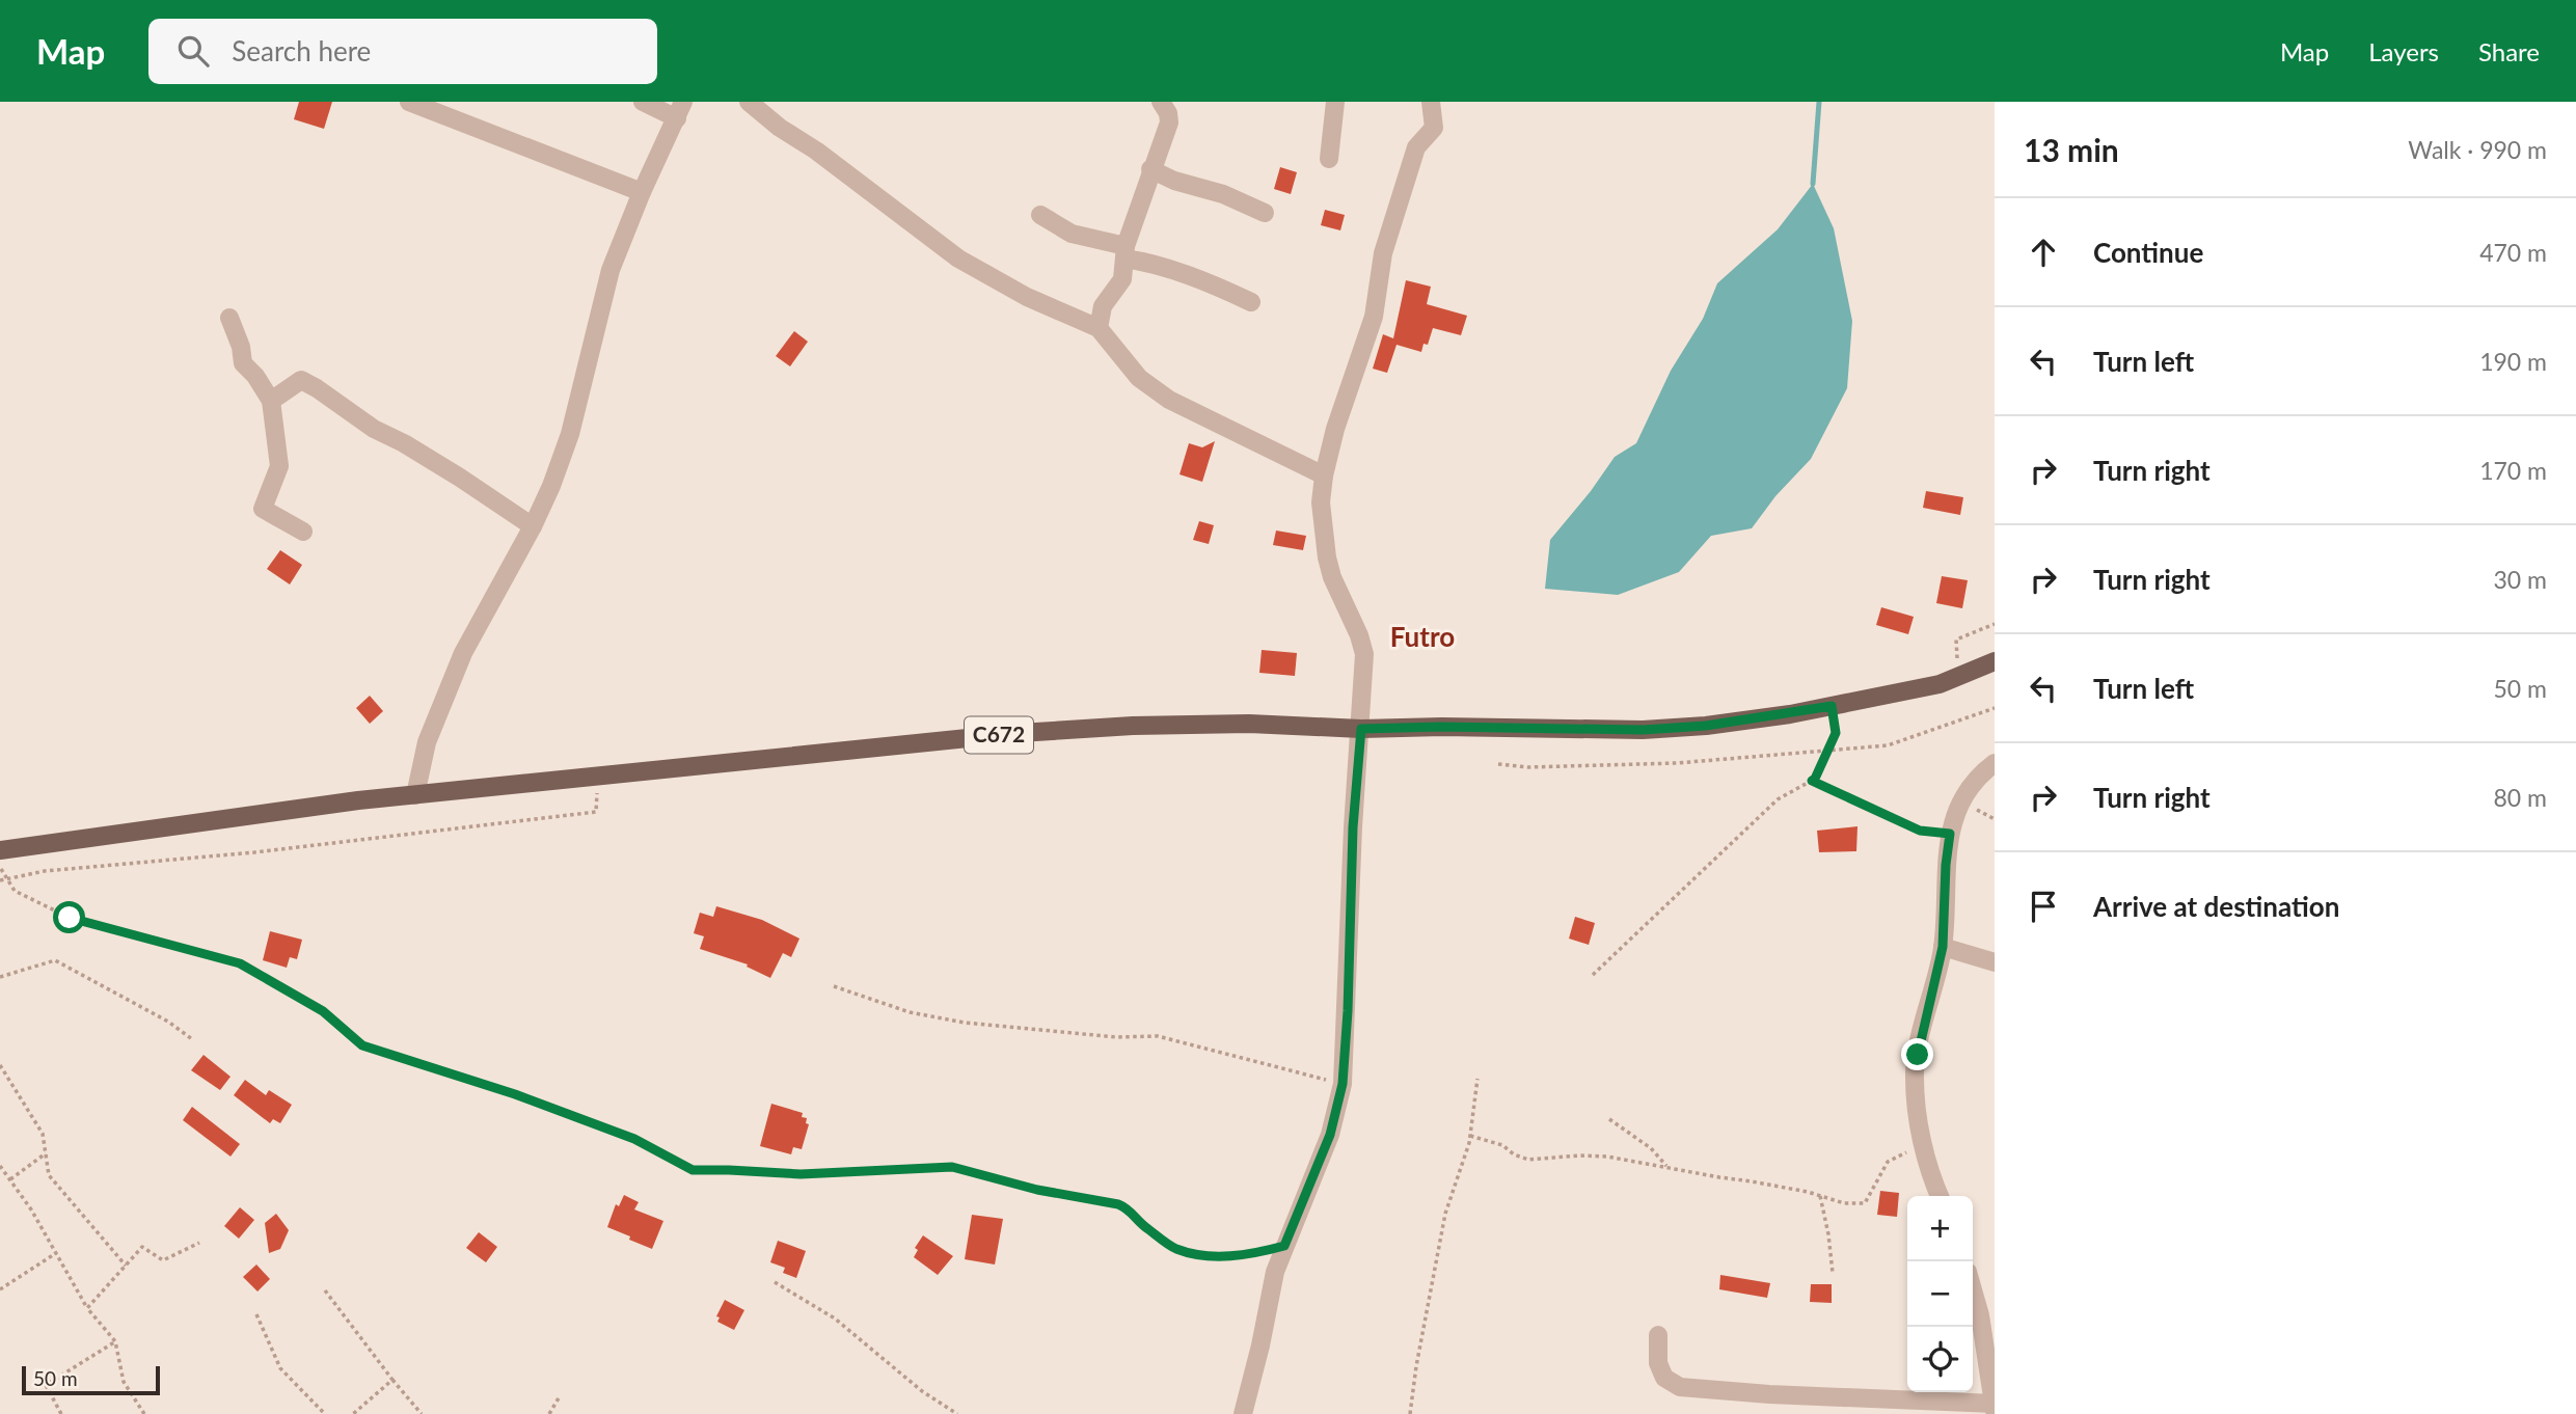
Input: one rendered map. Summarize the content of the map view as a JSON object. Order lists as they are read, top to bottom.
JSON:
{
  "streets": {
    "main road": ["C672"]
  },
  "districts": ["Futro"],
  "scale_bar": "50 m",
  "page": {
    "header": "Map",
    "search": "Search here",
    "nav": ["Map", "Layers", "Share"],
    "heading": ["13 min", "Walk · 990 m"],
    "list": [
      ["Continue", "470 m"],
      ["Turn left", "190 m"],
      ["Turn right", "170 m"],
      ["Turn right", "30 m"],
      ["Turn left", "50 m"],
      ["Turn right", "80 m"],
      "Arrive at destination"
    ],
    "map_buttons": ["+", "−"],
    "scale": "50 m"
  }
}
